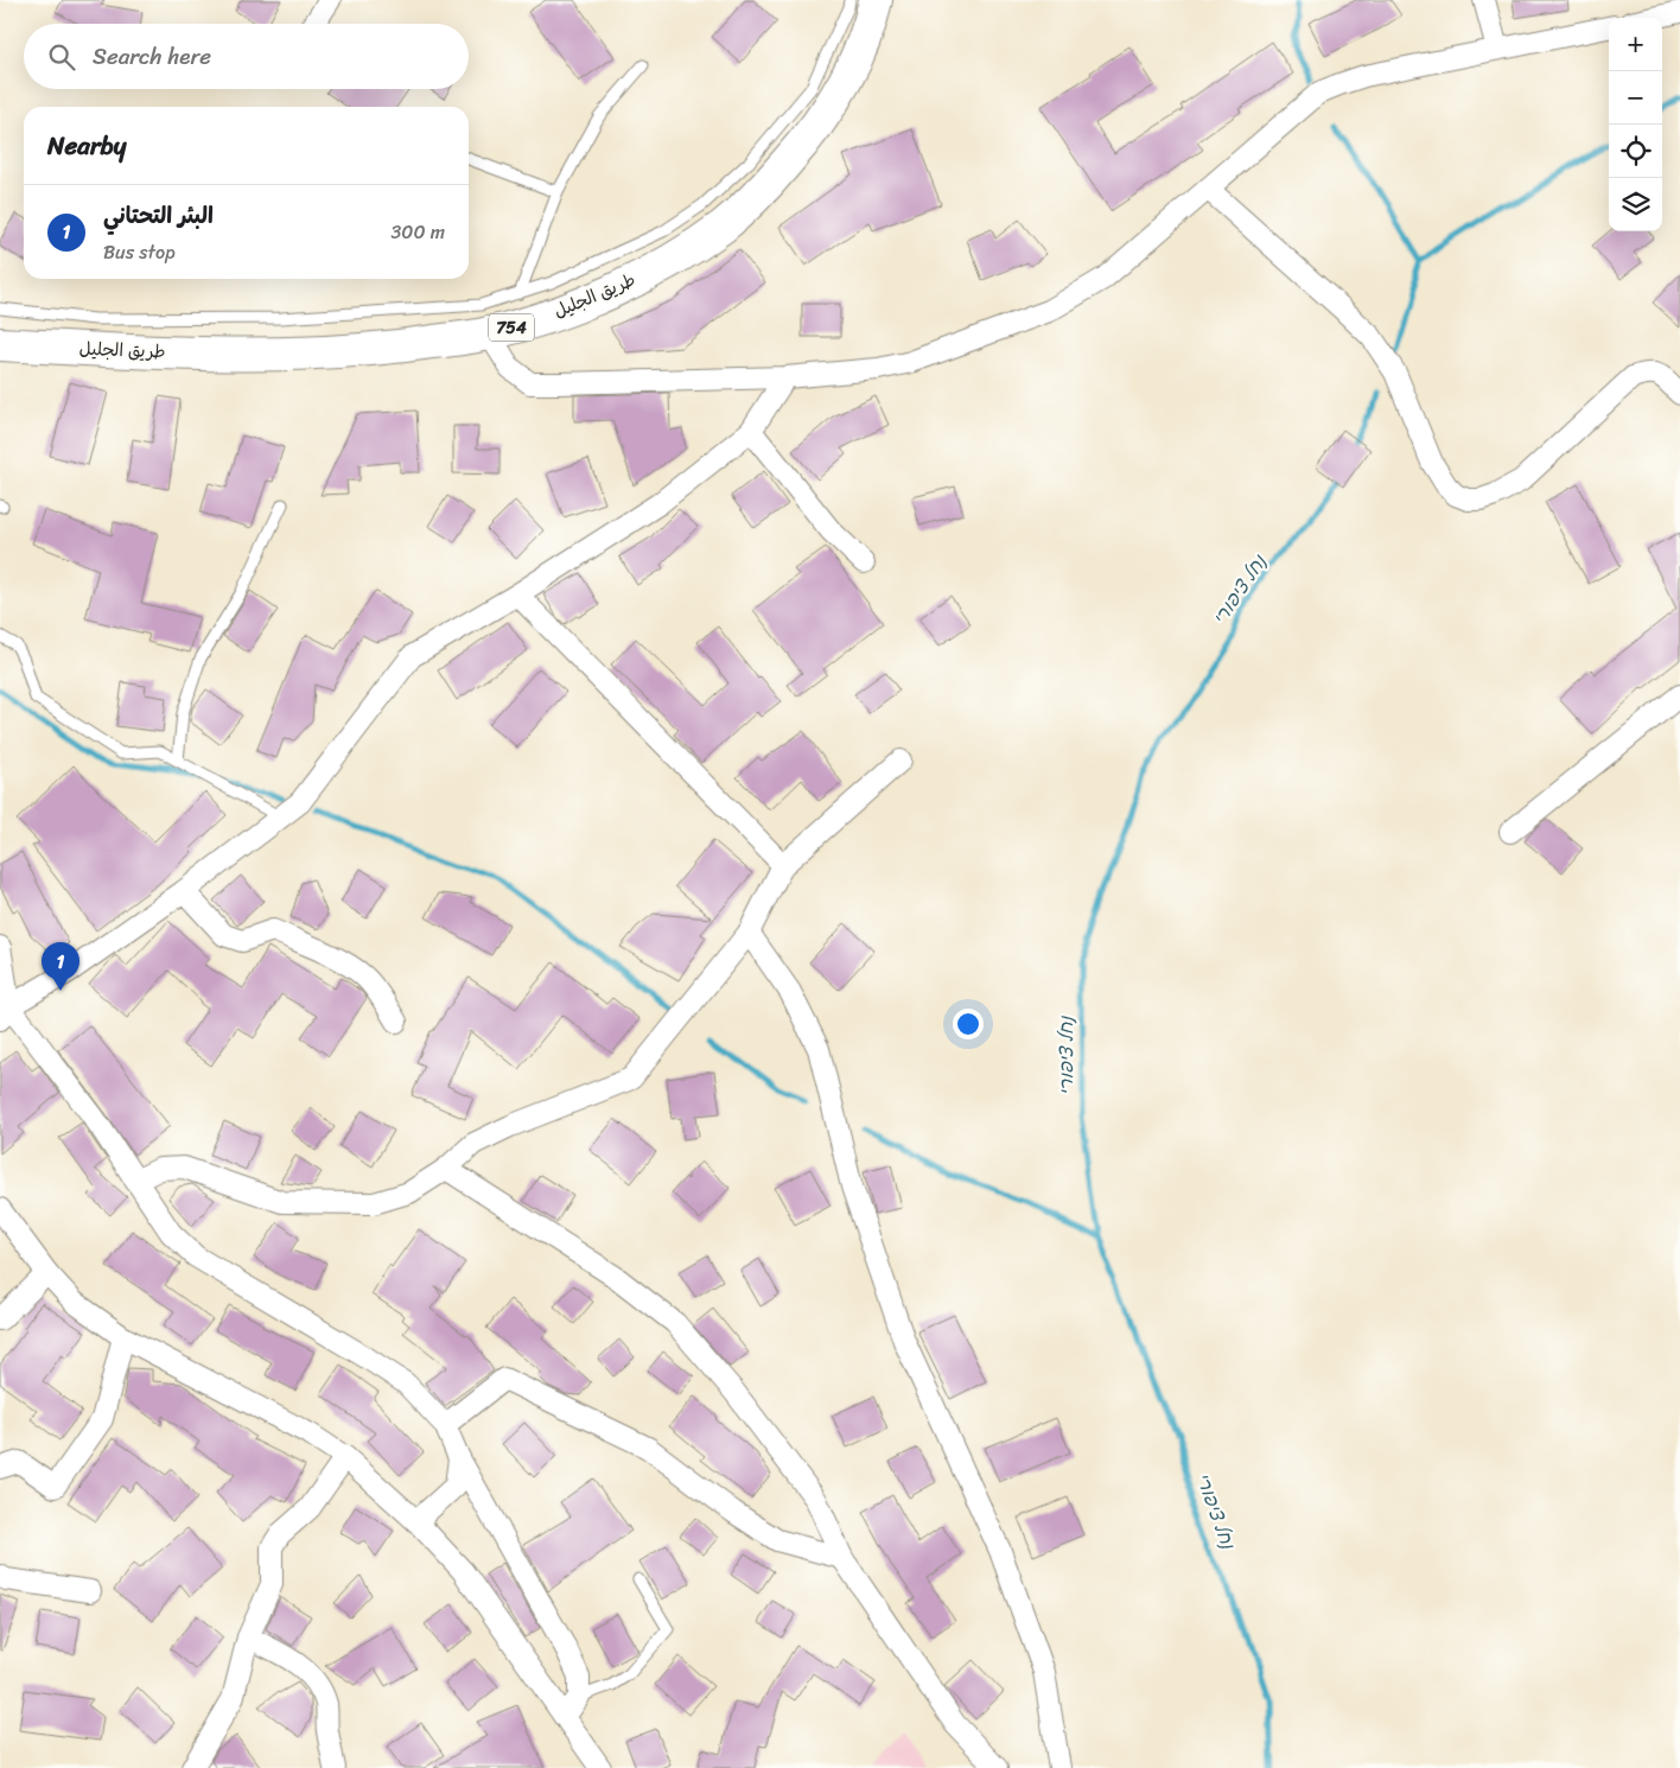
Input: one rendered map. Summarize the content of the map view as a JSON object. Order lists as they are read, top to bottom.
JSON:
{
  "streets": {
    "main road": ["طريق الجليل", "754"]
  },
  "water": ["נחל ציפורי"],
  "page": {
    "map_buttons": ["+", "−"],
    "search": "Search here",
    "heading": "Nearby",
    "list": [
      {
        "mark": "1",
        "name": "البئر التحتاني",
        "note": "Bus stop",
        "value": "300 m"
      }
    ],
    "pins": "1"
  }
}
